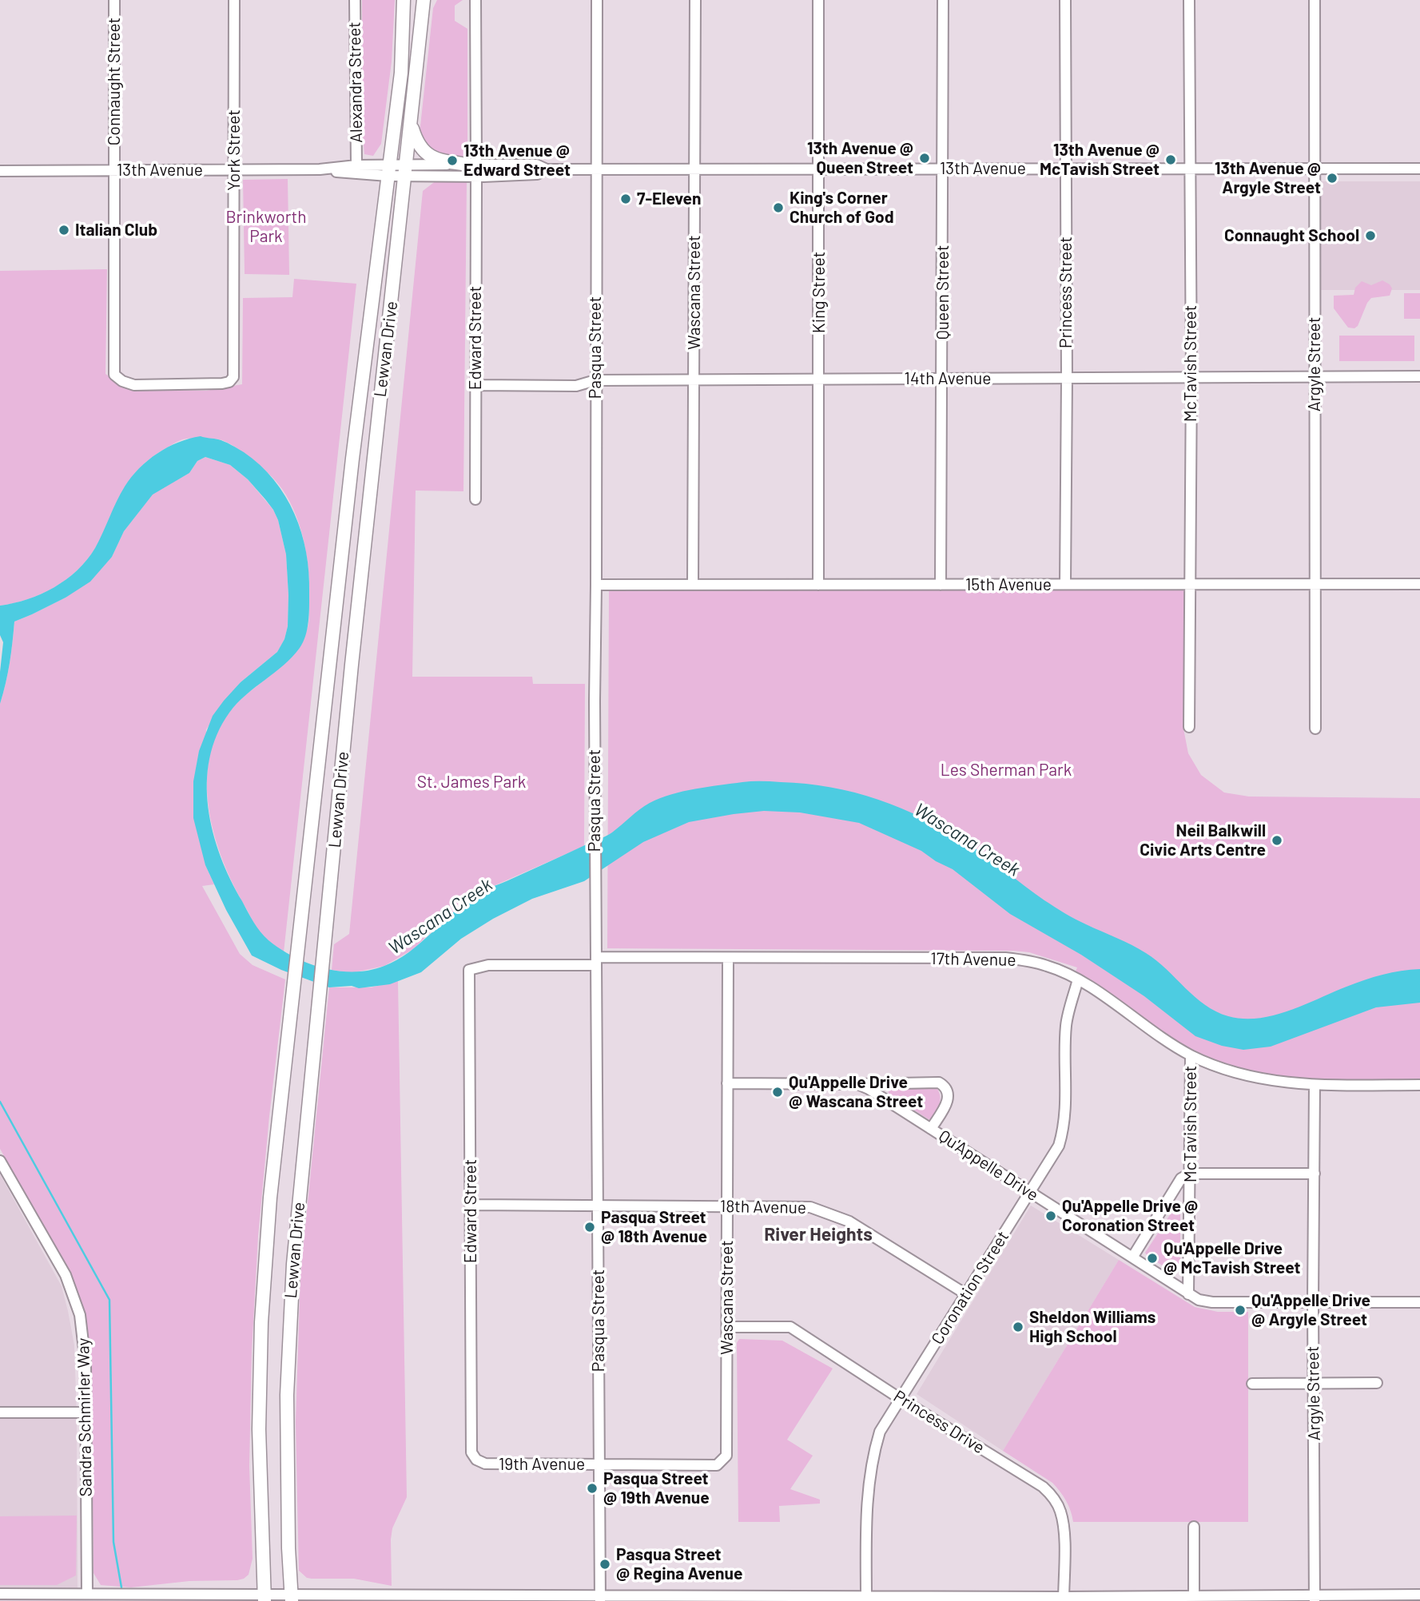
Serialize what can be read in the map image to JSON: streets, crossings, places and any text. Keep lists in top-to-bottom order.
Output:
{
  "streets": {
    "main road": ["Lewvan Drive"],
    "street": [
      "Connaught Street",
      "Alexandra Street",
      "York Street",
      "13th Avenue",
      "Wascana Street",
      "King Street",
      "Queen Street",
      "Princess Street",
      "Edward Street",
      "Pasqua Street",
      "McTavish Street",
      "Argyle Street",
      "14th Avenue",
      "15th Avenue",
      "17th Avenue",
      "Qu'Appelle Drive",
      "18th Avenue",
      "Coronation Street",
      "Sandra Schmirler Way",
      "Princess Drive",
      "19th Avenue"
    ]
  },
  "crossings": [
    ["Connaught Street", "York Street"],
    ["Connaught Street", "13th Avenue"],
    ["Alexandra Street", "13th Avenue"],
    ["York Street", "13th Avenue"],
    ["13th Avenue", "Wascana Street"],
    ["13th Avenue", "King Street"],
    ["13th Avenue", "Queen Street"],
    ["13th Avenue", "Princess Street"],
    ["13th Avenue", "Edward Street"],
    ["13th Avenue", "Pasqua Street"],
    ["13th Avenue", "Lewvan Drive"],
    ["13th Avenue", "McTavish Street"],
    ["13th Avenue", "Argyle Street"],
    ["Wascana Street", "14th Avenue"],
    ["Wascana Street", "15th Avenue"],
    ["Wascana Street", "17th Avenue"],
    ["Wascana Street", "Qu'Appelle Drive"],
    ["Wascana Street", "18th Avenue"],
    ["Wascana Street", "Princess Drive"],
    ["Wascana Street", "19th Avenue"],
    ["King Street", "14th Avenue"],
    ["King Street", "15th Avenue"],
    ["Queen Street", "14th Avenue"],
    ["Queen Street", "15th Avenue"],
    ["Princess Street", "14th Avenue"],
    ["Princess Street", "15th Avenue"],
    ["Edward Street", "14th Avenue"],
    ["Edward Street", "17th Avenue"],
    ["Edward Street", "18th Avenue"],
    ["Edward Street", "19th Avenue"],
    ["Pasqua Street", "14th Avenue"],
    ["Pasqua Street", "15th Avenue"],
    ["Pasqua Street", "17th Avenue"],
    ["Pasqua Street", "18th Avenue"],
    ["Pasqua Street", "19th Avenue"],
    ["McTavish Street", "14th Avenue"],
    ["McTavish Street", "15th Avenue"],
    ["McTavish Street", "17th Avenue"],
    ["McTavish Street", "Qu'Appelle Drive"],
    ["Argyle Street", "14th Avenue"],
    ["Argyle Street", "15th Avenue"],
    ["Argyle Street", "17th Avenue"],
    ["Argyle Street", "Qu'Appelle Drive"],
    ["17th Avenue", "Coronation Street"],
    ["Qu'Appelle Drive", "Coronation Street"],
    ["18th Avenue", "Coronation Street"],
    ["Coronation Street", "Princess Drive"]
  ],
  "districts": ["River Heights"],
  "water": ["Wascana Creek"],
  "parks": ["Brinkworth Park", "Les Sherman Park", "St. James Park"],
  "places": [
    "13th Avenue @ Queen Street",
    "13th Avenue @ McTavish Street",
    "13th Avenue @ Edward Street",
    "13th Avenue @ Argyle Street",
    "7-Eleven",
    "King's Corner Church of God",
    "Italian Club",
    "Connaught School",
    "Neil Balkwill Civic Arts Centre",
    "Qu'Appelle Drive @ Wascana Street",
    "Qu'Appelle Drive @ Coronation Street",
    "Pasqua Street @ 18th Avenue",
    "Qu'Appelle Drive @ McTavish Street",
    "Qu'Appelle Drive @ Argyle Street",
    "Sheldon Williams High School",
    "Pasqua Street @ 19th Avenue",
    "Pasqua Street @ Regina Avenue"
  ]
}
